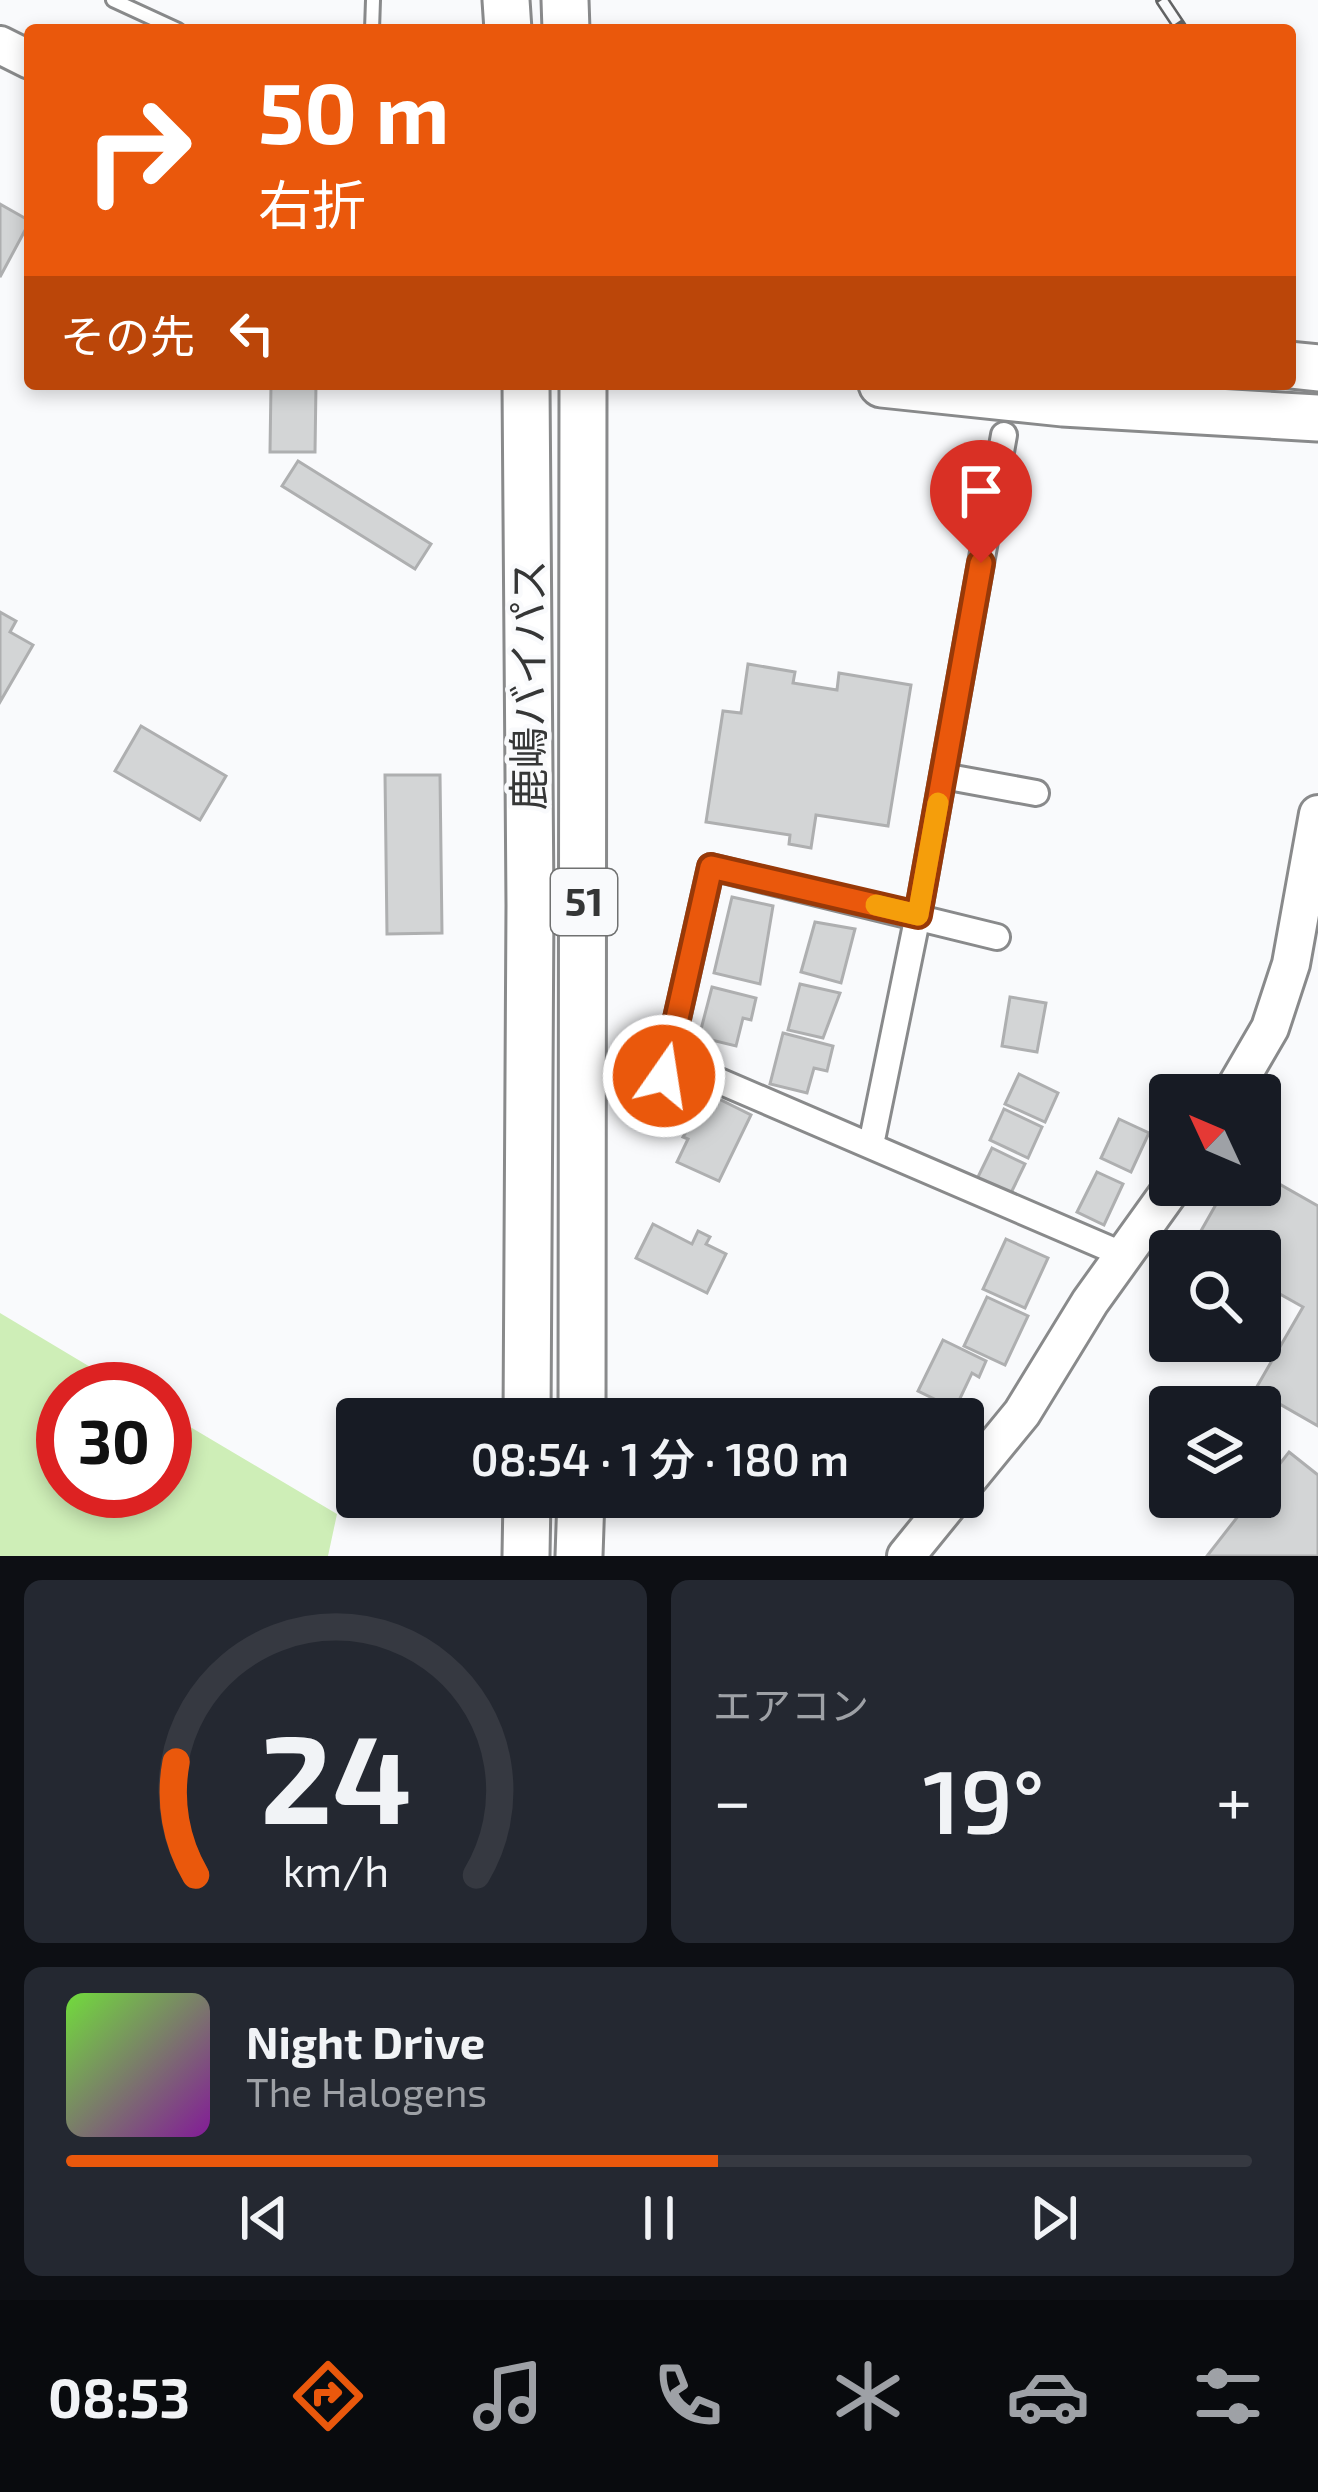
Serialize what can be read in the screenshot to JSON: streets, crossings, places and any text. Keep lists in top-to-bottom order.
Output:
{
  "streets": {
    "highway": ["鹿嶋バイパス", "51"]
  },
  "north": "top left",
  "page": {
    "turn": ["50 m", "右折"],
    "then": "その先",
    "limit": "30",
    "trip": "08:54 · 1 分 · 180 m",
    "tile": "エアコン",
    "heat": ["−", "19°", "+"],
    "song": ["Night Drive", "The Halogens"],
    "tabs": "08:53",
    "gauge": ["24", "km/h"]
  }
}
